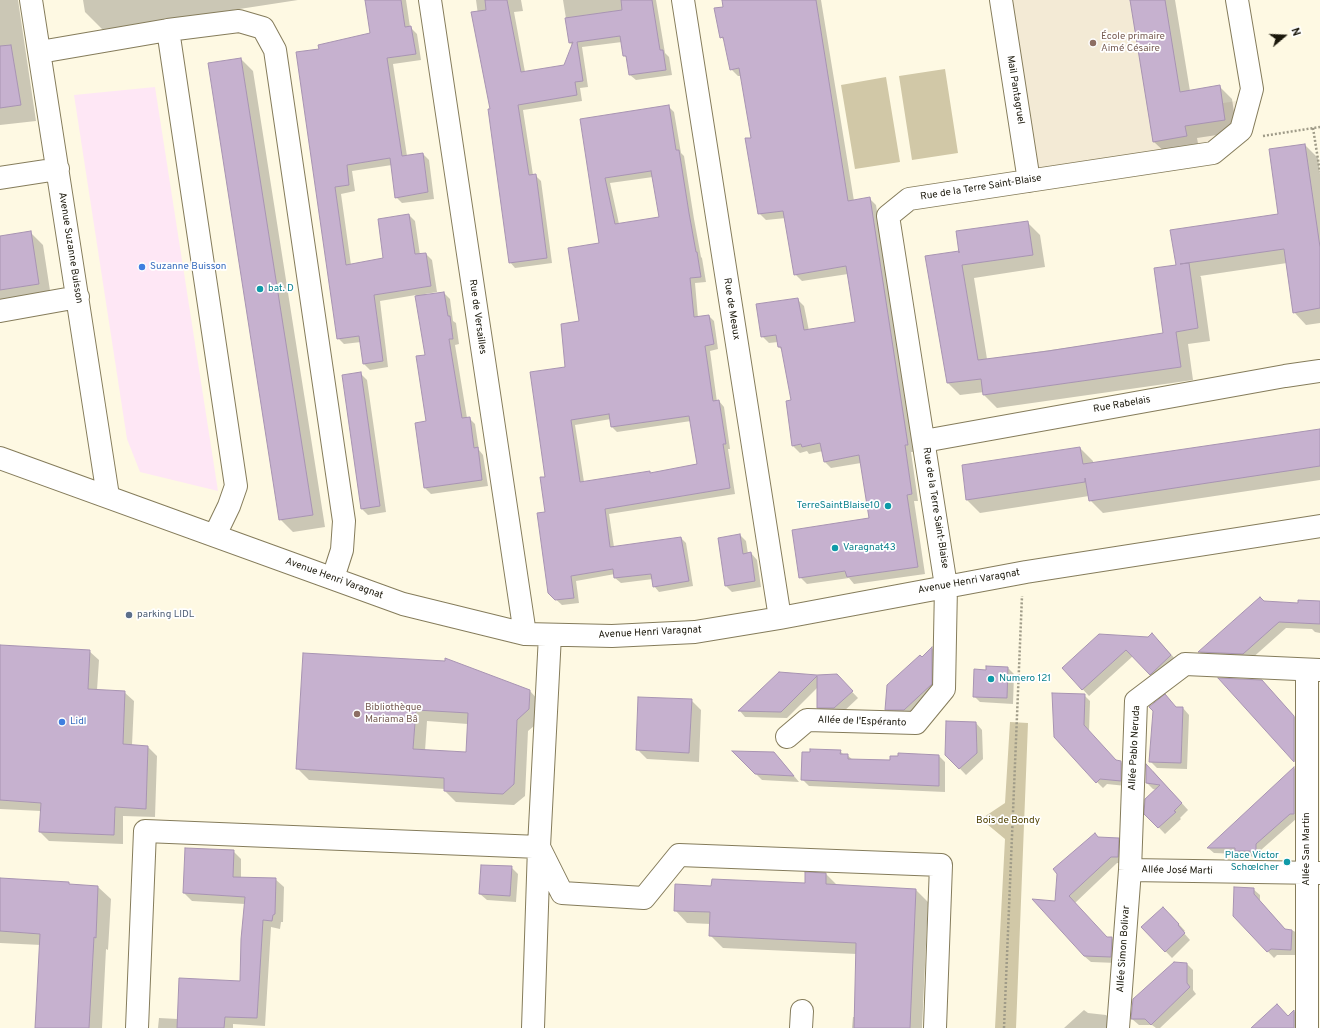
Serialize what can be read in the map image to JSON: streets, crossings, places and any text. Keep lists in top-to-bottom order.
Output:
{
  "streets": {
    "street": [
      "Mail Pantagruel",
      "Rue de la Terre Saint-Blaise",
      "Avenue Suzanne Buisson",
      "Rue de Meaux",
      "Rue de Versailles",
      "Rue Rabelais",
      "Avenue Henri Varagnat",
      "Allée de l'Espéranto",
      "Allée Pablo Neruda",
      "Allée San Martin",
      "Allée José Marti",
      "Allée Simon Bolivar"
    ]
  },
  "crossings": [
    ["Mail Pantagruel", "Rue de la Terre Saint-Blaise"],
    ["Rue de la Terre Saint-Blaise", "Rue Rabelais"],
    ["Rue de la Terre Saint-Blaise", "Avenue Henri Varagnat"],
    ["Rue de la Terre Saint-Blaise", "Allée de l'Espéranto"],
    ["Avenue Suzanne Buisson", "Avenue Henri Varagnat"],
    ["Rue de Meaux", "Avenue Henri Varagnat"],
    ["Rue de Versailles", "Avenue Henri Varagnat"],
    ["Avenue Henri Varagnat", "Allée de l'Espéranto"],
    ["Allée Pablo Neruda", "Allée San Martin"],
    ["Allée Pablo Neruda", "Allée José Marti"],
    ["Allée Pablo Neruda", "Allée Simon Bolivar"],
    ["Allée San Martin", "Allée José Marti"],
    ["Allée José Marti", "Allée Simon Bolivar"]
  ],
  "parks": ["Bois de Bondy"],
  "places": [
    "École primaire Aimé Césaire",
    "Suzanne Buisson",
    "bat. D",
    "TerreSaintBlaise10",
    "Varagnat43",
    "parking LIDL",
    "Numero 121",
    "Bibliothèque Mariama Bâ",
    "Lidl",
    "Place Victor Schœlcher"
  ],
  "north": "right"
}
